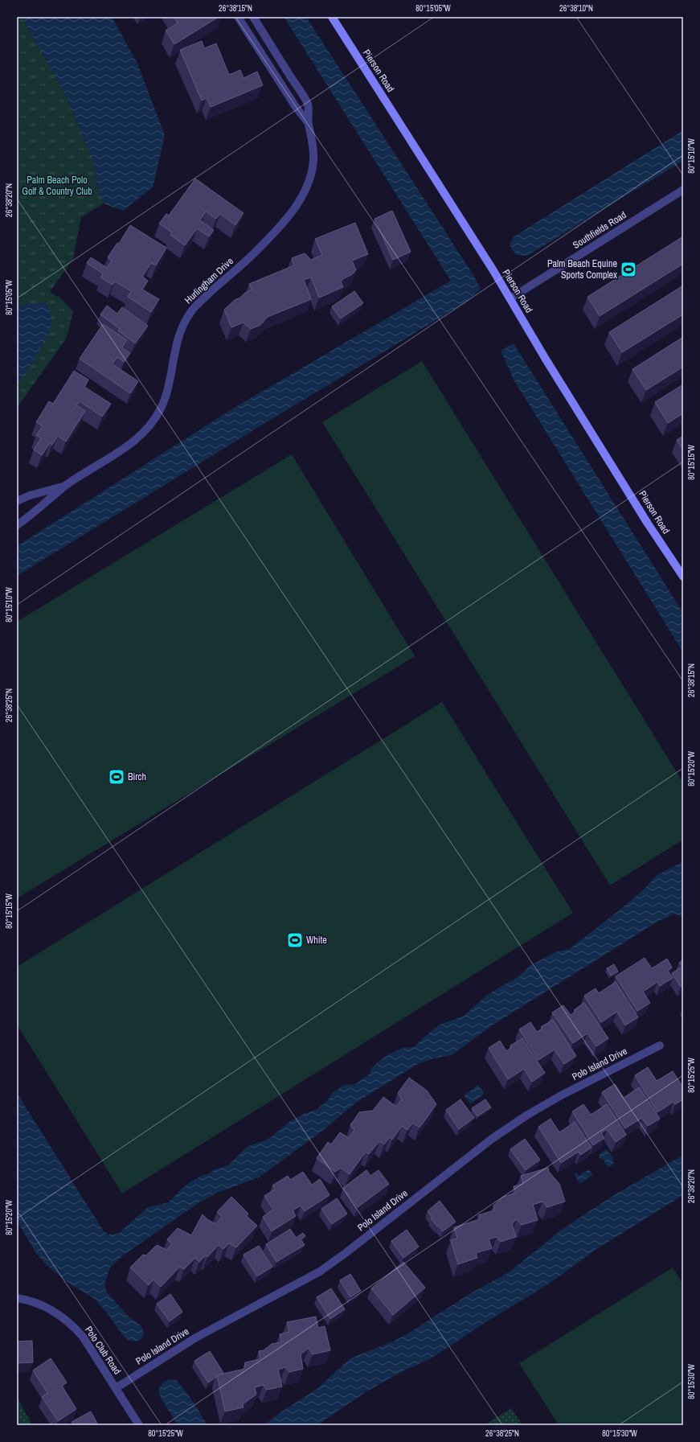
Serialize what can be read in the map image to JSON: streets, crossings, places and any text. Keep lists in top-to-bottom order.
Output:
{
  "streets": {
    "street": [
      "Pierson Road",
      "Southfields Road",
      "Hurlingham Drive",
      "Polo Island Drive",
      "Polo Club Road"
    ]
  },
  "crossings": [
    ["Pierson Road", "Southfields Road"],
    ["Polo Island Drive", "Polo Club Road"]
  ],
  "parks": ["Palm Beach Polo Golf & Country Club"],
  "places": {
    "sports": ["Palm Beach Equine Sports Complex", "Birch", "White"]
  },
  "coordinates": [
    "26°38'15\"N",
    "80°15'05\"W",
    "26°38'10\"N",
    "80°15'10\"W",
    "26°38'20\"N",
    "80°15'15\"W",
    "26°38'25\"N",
    "80°15'20\"W",
    "80°15'25\"W",
    "80°15'30\"W"
  ]
}
